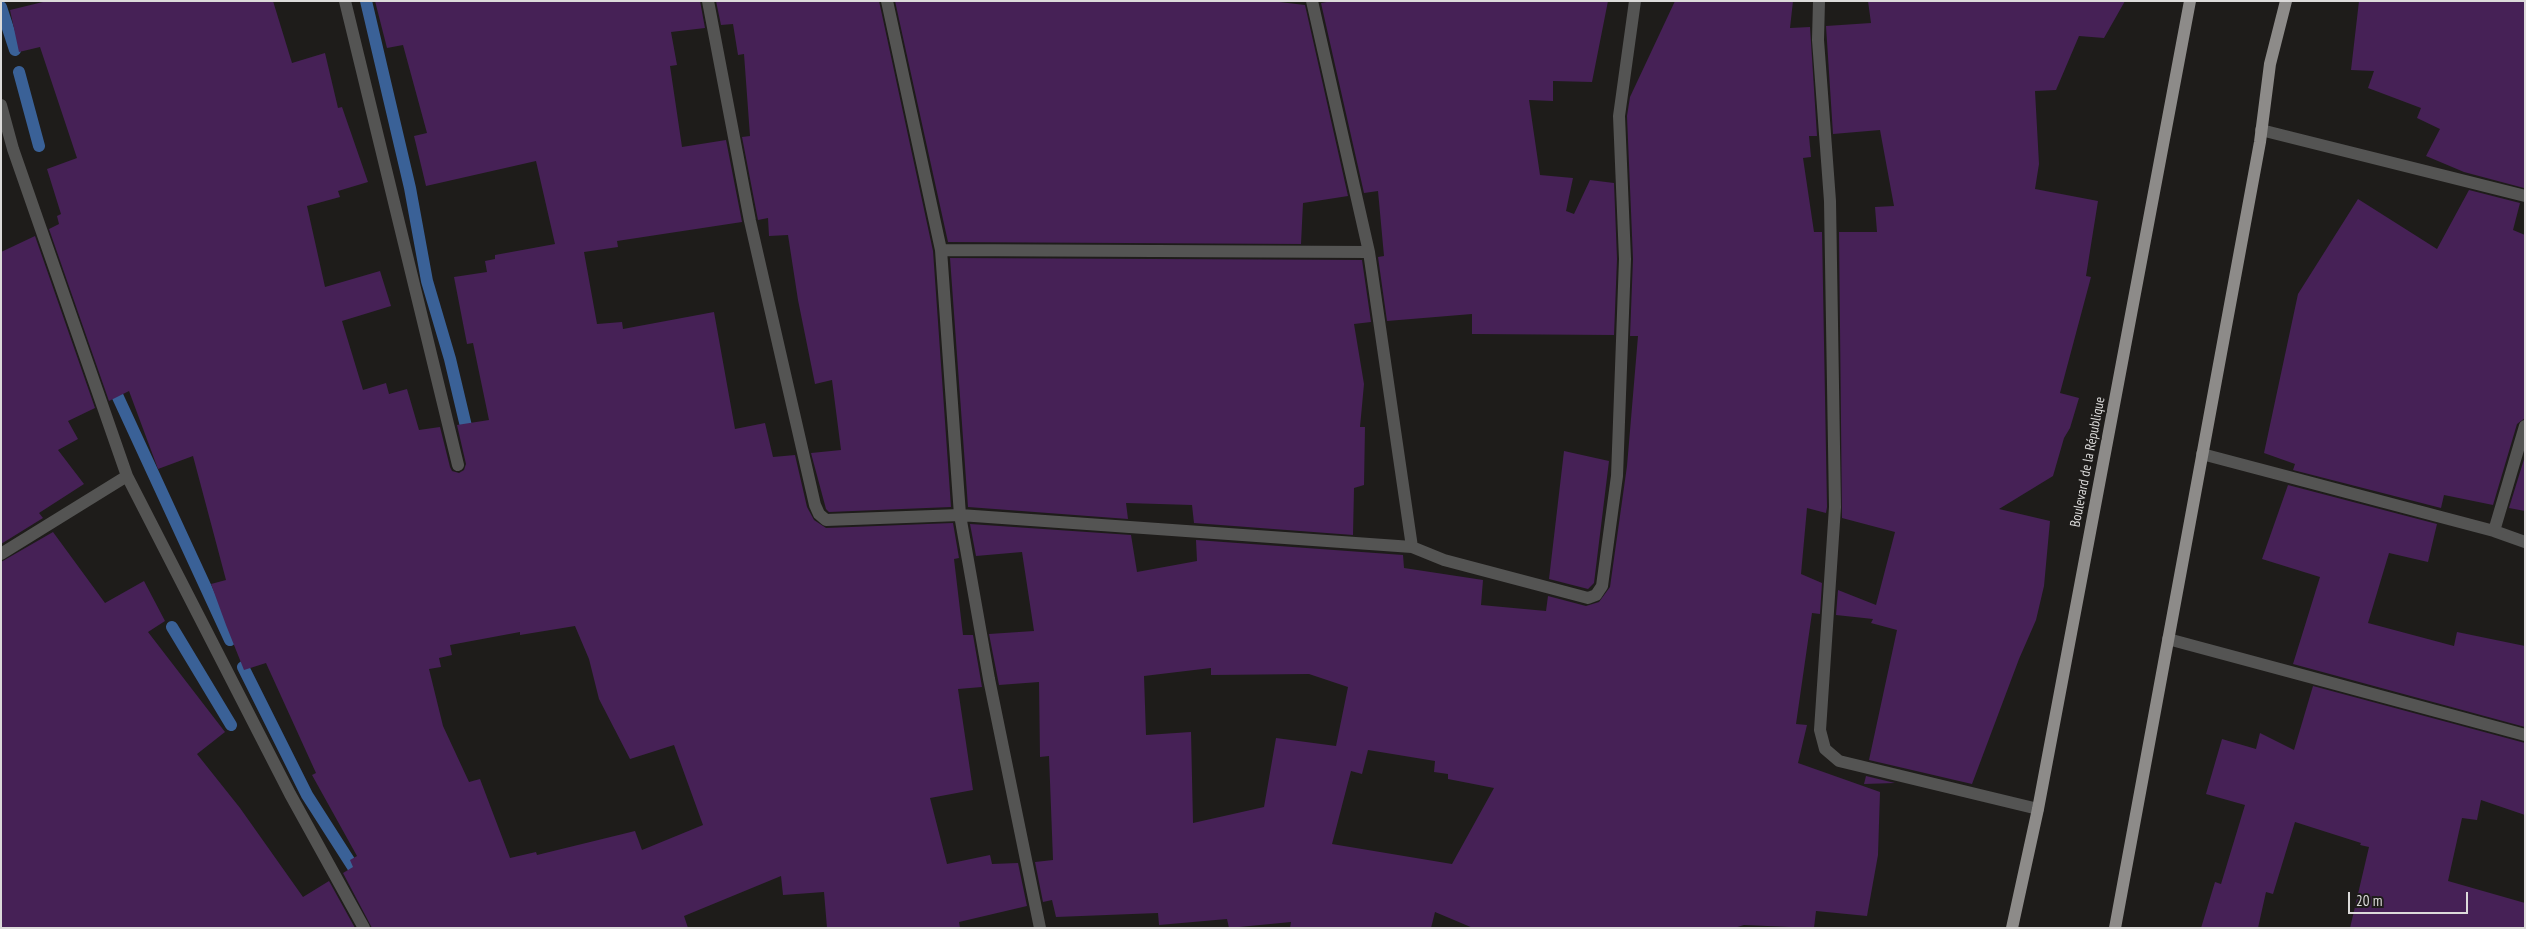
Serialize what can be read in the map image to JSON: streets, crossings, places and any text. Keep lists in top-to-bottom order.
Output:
{
  "streets": {
    "main road": ["Boulevard de la République"]
  },
  "scale_bar": "20 m"
}
